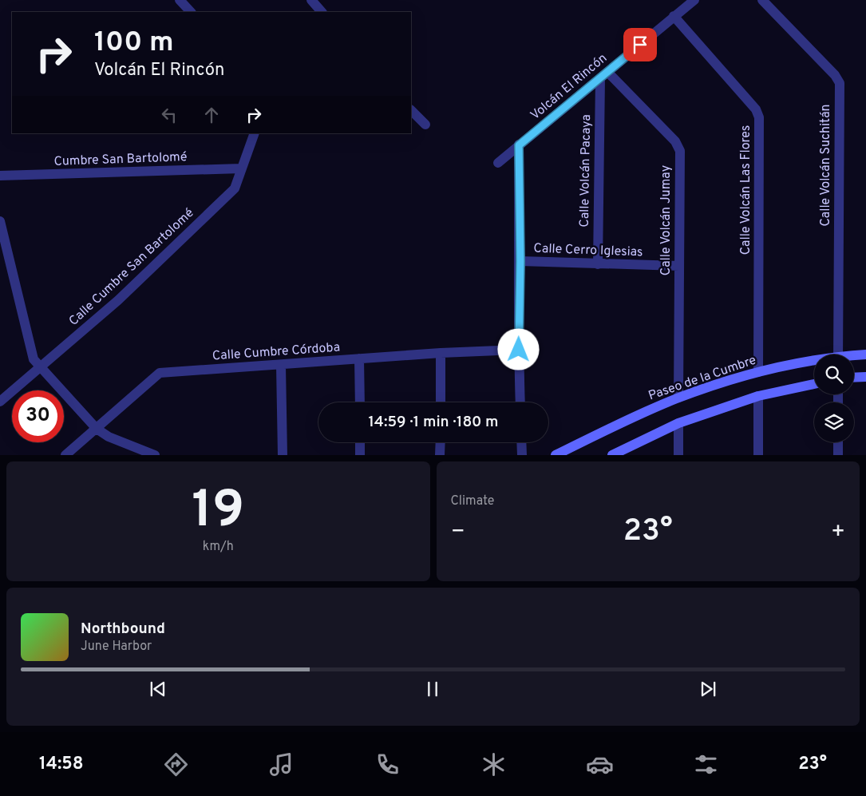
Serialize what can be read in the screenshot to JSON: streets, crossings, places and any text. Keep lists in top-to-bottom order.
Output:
{
  "streets": {
    "street": [
      "Volcán El Rincón",
      "Cumbre San Bartolomé",
      "Calle Volcán Suchitán",
      "Calle Volcán Pacaya",
      "Calle Volcán Las Flores",
      "Calle Volcán Jumay",
      "Calle Cerro Iglesias",
      "Calle Cumbre San Bartolomé",
      "Calle Cumbre Córdoba",
      "Paseo de la Cumbre"
    ]
  },
  "crossings": [
    ["Volcán El Rincón", "Calle Volcán Pacaya"],
    ["Volcán El Rincón", "Calle Volcán Las Flores"],
    ["Volcán El Rincón", "Calle Volcán Jumay"],
    ["Cumbre San Bartolomé", "Calle Cumbre San Bartolomé"],
    ["Calle Volcán Pacaya", "Calle Volcán Jumay"],
    ["Calle Volcán Pacaya", "Calle Cerro Iglesias"],
    ["Calle Volcán Las Flores", "Paseo de la Cumbre"],
    ["Calle Volcán Jumay", "Calle Cerro Iglesias"],
    ["Calle Volcán Jumay", "Paseo de la Cumbre"]
  ],
  "page": {
    "turn": ["100 m", "Volcán El Rincón"],
    "limit": "30",
    "trip": "14:59 · 1 min · 180 m",
    "tile": [
      ["19", "km/h"],
      "Climate"
    ],
    "heat": ["−", "23°", "+"],
    "song": ["Northbound", "June Harbor"],
    "tabs": ["14:58", "23°"]
  }
}
